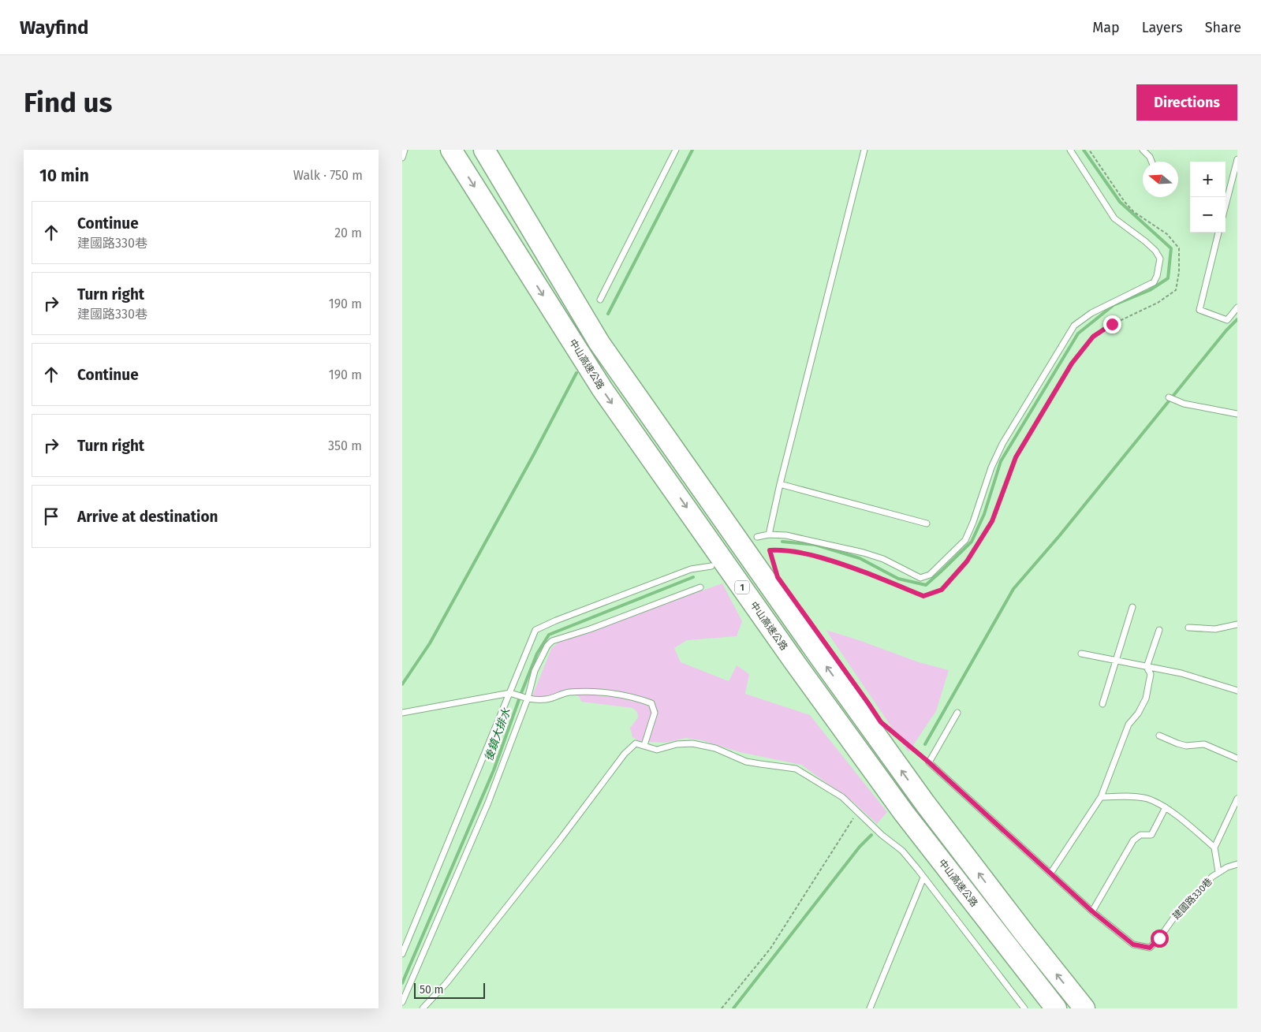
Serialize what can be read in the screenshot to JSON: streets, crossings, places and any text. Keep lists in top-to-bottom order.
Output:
{
  "streets": {
    "highway": ["中山高速公路", "1"],
    "lane": ["建國路330巷"]
  },
  "water": ["後鎮大排水"],
  "scale_bar": "50 m",
  "north": "left",
  "page": {
    "header": "Wayfind",
    "nav": ["Map", "Layers", "Share"],
    "buttons": "Directions",
    "title": "Find us",
    "heading": ["10 min", "Walk · 750 m"],
    "map_buttons": ["+", "−"],
    "list": [
      ["Continue", "建國路330巷", "20 m"],
      ["Turn right", "建國路330巷", "190 m"],
      ["Continue", "190 m"],
      ["Turn right", "350 m"],
      "Arrive at destination"
    ],
    "scale": "50 m"
  }
}
